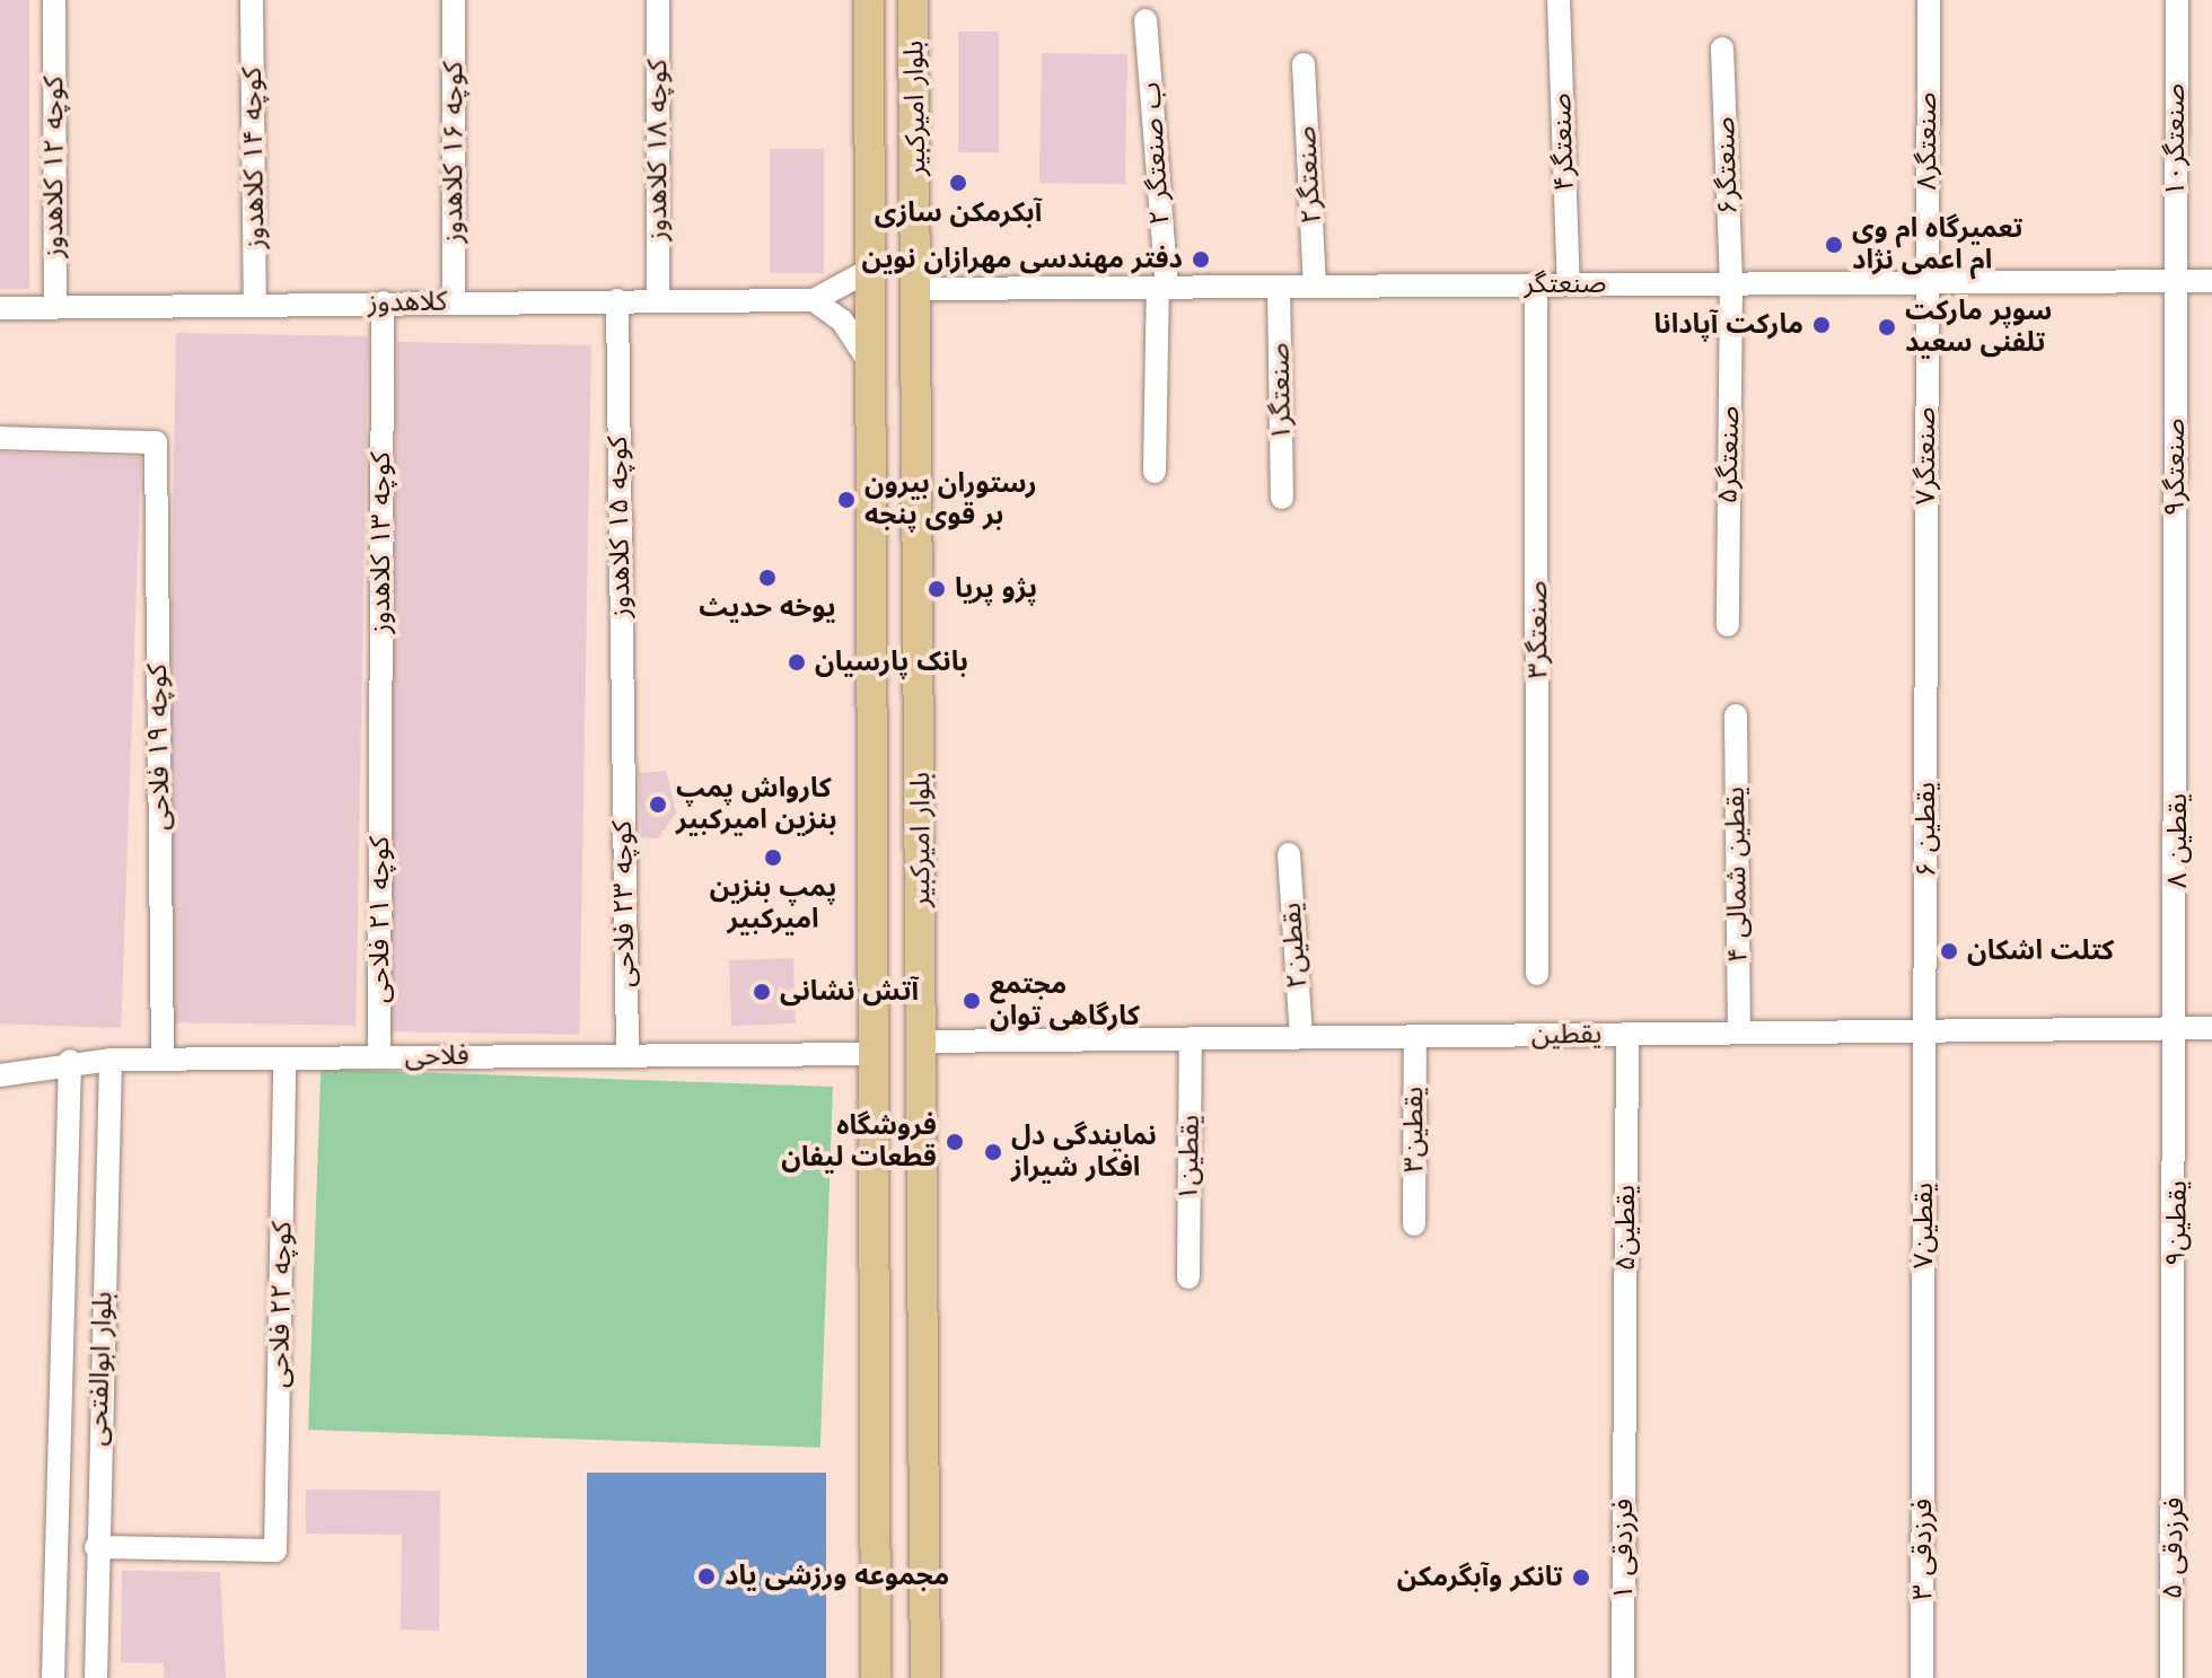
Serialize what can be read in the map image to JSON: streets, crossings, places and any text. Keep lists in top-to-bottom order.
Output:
{
  "streets": {
    "main road": ["بلوار امیرکبیر"],
    "street": [
      "صنعتگر۱۰",
      "صنعتگر۸",
      "صنعتگر۴",
      "کوچه ۱۸ کلاهدوز",
      "کوچه ۱۶ کلاهدوز",
      "۲ ب صنعتگر",
      "کوچه ۱۴ کلاهدوز",
      "صنعتگر۶",
      "کوچه ۱۲ کلاهدوز",
      "صنعتگر۲",
      "صنعتگر",
      "کلاهدوز",
      "صنعتگر۱",
      "صنعتگر۵",
      "صنعتگر۷",
      "صنعتگر۹",
      "کوچه ۱۵ کلاهدوز",
      "کوچه ۱۳ کلاهدوز",
      "صنعتگر۳",
      "کوچه ۱۹ فلاحی",
      "یقطین ۶",
      "یقطین ۸",
      "یقطین شمالی ۴",
      "کوچه ۲۳ فلاحی",
      "کوچه ۲۱ فلاحی",
      "یقطین۲",
      "یقطین",
      "فلاحی",
      "یقطین۳",
      "یقطین۱",
      "یقطین۹",
      "یقطین۷",
      "یقطین۵",
      "کوچه ۲۲ فلاحی",
      "بلوار ابوالفتحی",
      "فرزدقی ۵",
      "فرزدقی ۱",
      "فرزدقی ۳"
    ]
  },
  "crossings": [
    ["بلوار امیرکبیر", "صنعتگر"],
    ["بلوار امیرکبیر", "کلاهدوز"],
    ["بلوار امیرکبیر", "یقطین"],
    ["بلوار امیرکبیر", "فلاحی"],
    ["صنعتگر۱۰", "صنعتگر"],
    ["صنعتگر۱۰", "صنعتگر۹"],
    ["صنعتگر۸", "صنعتگر"],
    ["صنعتگر۸", "صنعتگر۷"],
    ["صنعتگر۴", "صنعتگر"],
    ["کوچه ۱۸ کلاهدوز", "کلاهدوز"],
    ["کوچه ۱۶ کلاهدوز", "کلاهدوز"],
    ["۲ ب صنعتگر", "صنعتگر"],
    ["کوچه ۱۴ کلاهدوز", "کلاهدوز"],
    ["صنعتگر۶", "صنعتگر"],
    ["صنعتگر۶", "صنعتگر۵"],
    ["کوچه ۱۲ کلاهدوز", "کلاهدوز"],
    ["صنعتگر۲", "صنعتگر"],
    ["صنعتگر", "صنعتگر۱"],
    ["صنعتگر", "صنعتگر۵"],
    ["صنعتگر", "صنعتگر۷"],
    ["صنعتگر", "صنعتگر۹"],
    ["صنعتگر", "صنعتگر۳"],
    ["کلاهدوز", "کوچه ۱۵ کلاهدوز"],
    ["کلاهدوز", "کوچه ۱۳ کلاهدوز"],
    ["صنعتگر۷", "یقطین ۶"],
    ["صنعتگر۹", "یقطین ۸"],
    ["کوچه ۱۵ کلاهدوز", "کوچه ۲۳ فلاحی"],
    ["کوچه ۱۳ کلاهدوز", "کوچه ۲۱ فلاحی"],
    ["کوچه ۱۹ فلاحی", "فلاحی"],
    ["یقطین ۶", "یقطین"],
    ["یقطین ۶", "یقطین۷"],
    ["یقطین ۸", "یقطین"],
    ["یقطین ۸", "یقطین۹"],
    ["یقطین شمالی ۴", "یقطین"],
    ["کوچه ۲۳ فلاحی", "فلاحی"],
    ["کوچه ۲۱ فلاحی", "فلاحی"],
    ["یقطین۲", "یقطین"],
    ["یقطین", "یقطین۳"],
    ["یقطین", "یقطین۱"],
    ["یقطین", "یقطین۹"],
    ["یقطین", "یقطین۷"],
    ["یقطین", "یقطین۵"],
    ["فلاحی", "کوچه ۲۲ فلاحی"],
    ["فلاحی", "بلوار ابوالفتحی"],
    ["یقطین۹", "فرزدقی ۵"],
    ["یقطین۷", "فرزدقی ۳"],
    ["یقطین۵", "فرزدقی ۱"],
    ["کوچه ۲۲ فلاحی", "بلوار ابوالفتحی"]
  ],
  "places": [
    "آبکرمکن سازی",
    "تعمیرگاه ام وی ام اعمی نژاد",
    "دفتر مهندسی مهرازان نوین",
    "مارکت آپادانا",
    "سوپر مارکت تلفنی سعید",
    "رستوران بیرون بر قوی پنجه",
    "یوخه حدیث",
    "پژو پریا",
    "بانک پارسیان",
    "کارواش پمپ بنزین امیرکبیر",
    "پمپ بنزین امیرکبیر",
    "کتلت اشکان",
    "آتش نشانی",
    "مجتمع کارگاهی توان",
    "فروشگاه قطعات لیفان",
    "نمایندگی دل افکار شیراز",
    "مجموعه ورزشی یاد",
    "تانکر وآبگرمکن"
  ]
}
